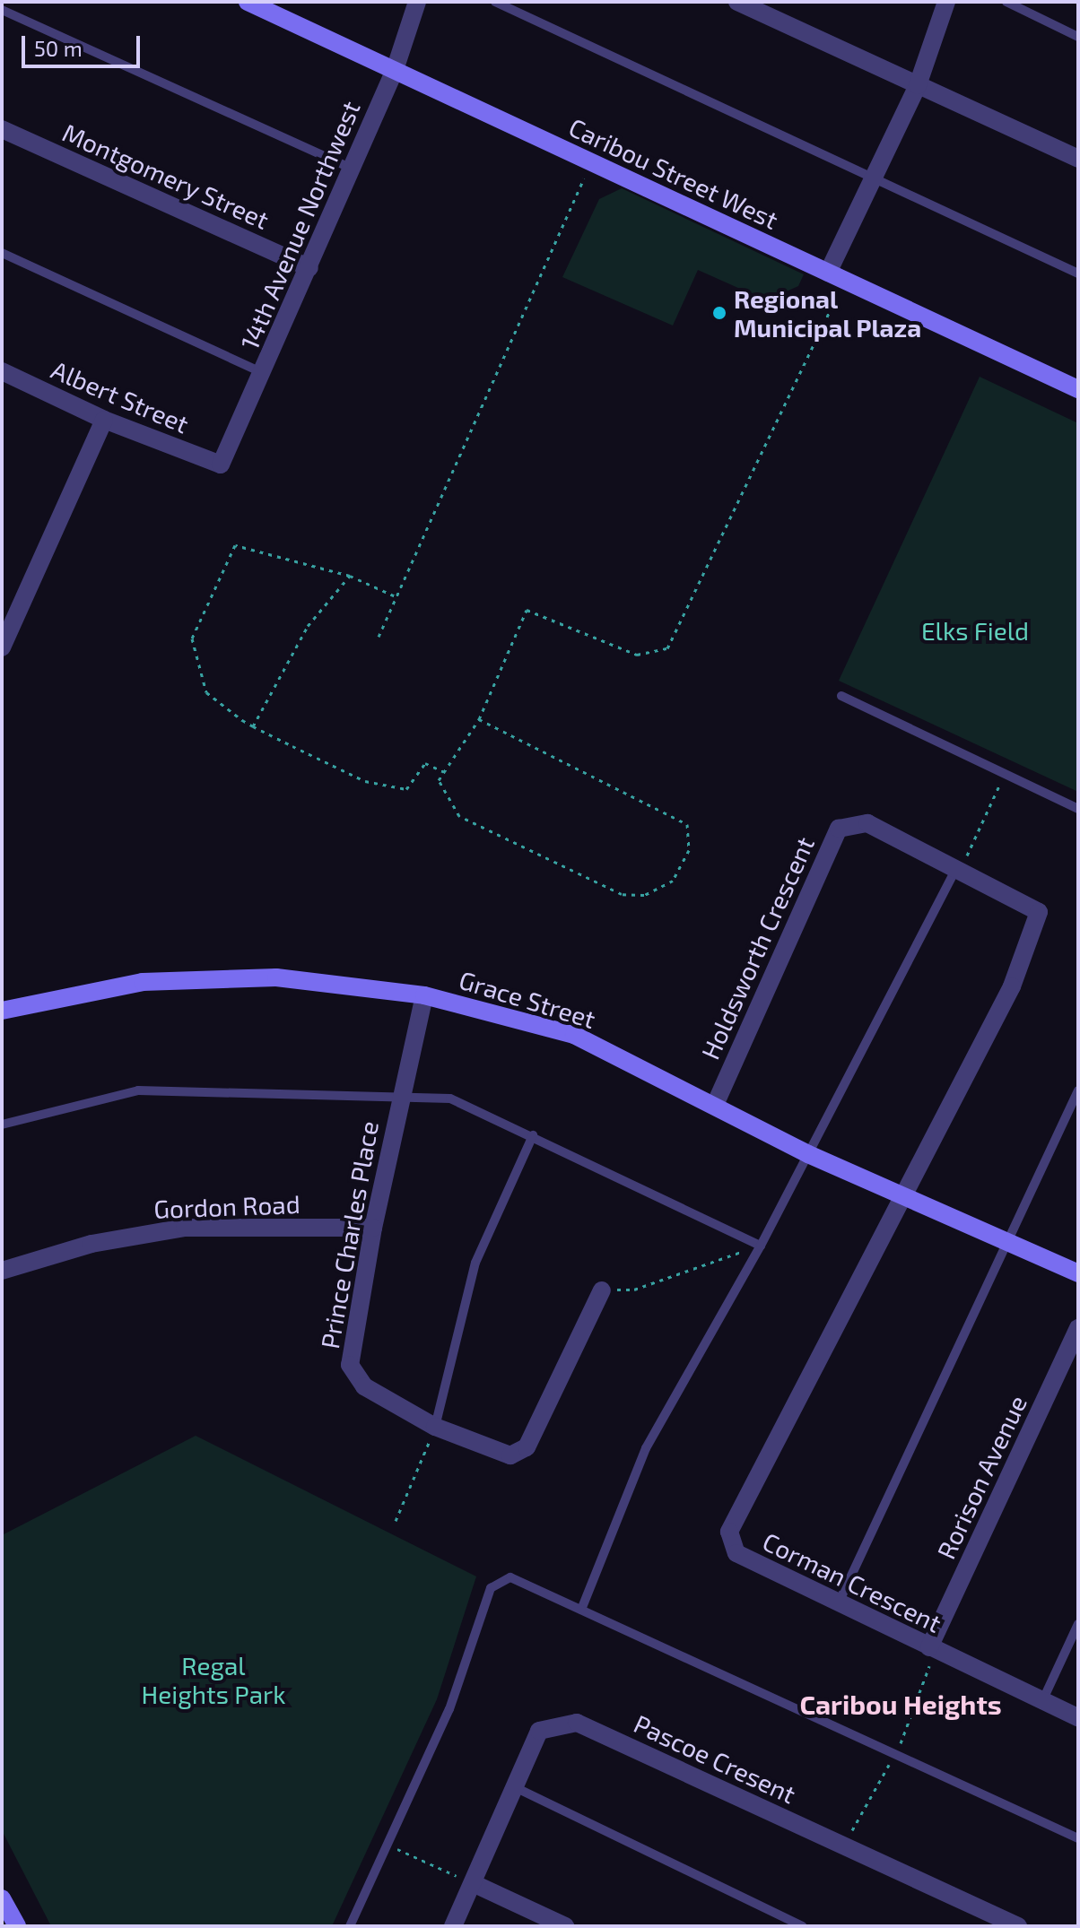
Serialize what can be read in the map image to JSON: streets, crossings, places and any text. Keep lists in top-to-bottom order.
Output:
{
  "streets": {
    "street": [
      "Caribou Street West",
      "Montgomery Street",
      "14th Avenue Northwest",
      "Albert Street",
      "Holdsworth Crescent",
      "Grace Street",
      "Gordon Road",
      "Prince Charles Place",
      "Rorison Avenue",
      "Corman Crescent",
      "Pascoe Cresent"
    ]
  },
  "crossings": [
    ["Caribou Street West", "14th Avenue Northwest"],
    ["Montgomery Street", "14th Avenue Northwest"],
    ["14th Avenue Northwest", "Albert Street"],
    ["Holdsworth Crescent", "Grace Street"],
    ["Holdsworth Crescent", "Corman Crescent"],
    ["Grace Street", "Prince Charles Place"],
    ["Grace Street", "Corman Crescent"],
    ["Gordon Road", "Prince Charles Place"],
    ["Rorison Avenue", "Corman Crescent"]
  ],
  "districts": ["Caribou Heights"],
  "parks": ["Elks Field", "Regal Heights Park"],
  "places": ["Regional Municipal Plaza"],
  "scale_bar": "50 m"
}
